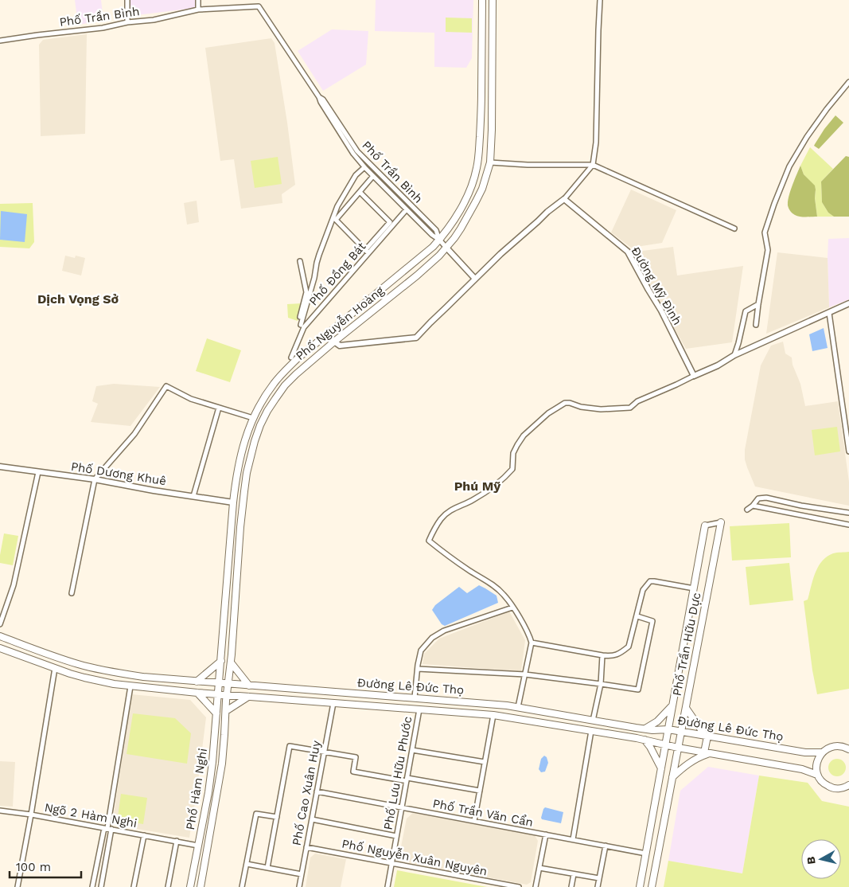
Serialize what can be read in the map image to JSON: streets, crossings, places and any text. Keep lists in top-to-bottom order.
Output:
{
  "streets": {
    "main road": [
      "Phố Nguyễn Hoàng",
      "Phố Trần Hữu Dực",
      "Đường Lê Đức Thọ",
      "Phố Hàm Nghi"
    ],
    "street": [
      "Phố Trần Bình",
      "Phố Đồng Bát",
      "Đường Mỹ Đình",
      "Phố Dương Khuê",
      "Phố Lưu Hữu Phước",
      "Phố Cao Xuân Huy",
      "Phố Trần Văn Cẩn",
      "Ngõ 2 Hàm Nghi",
      "Phố Nguyễn Xuân Nguyên"
    ]
  },
  "crossings": [
    ["Phố Trần Bình", "Phố Đồng Bát"],
    ["Phố Trần Bình", "Phố Nguyễn Hoàng"],
    ["Phố Nguyễn Hoàng", "Phố Dương Khuê"],
    ["Phố Nguyễn Hoàng", "Đường Lê Đức Thọ"],
    ["Phố Nguyễn Hoàng", "Phố Hàm Nghi"],
    ["Phố Trần Hữu Dực", "Đường Lê Đức Thọ"],
    ["Phố Trần Hữu Dực", "Phố Trần Văn Cẩn"],
    ["Đường Lê Đức Thọ", "Phố Lưu Hữu Phước"],
    ["Đường Lê Đức Thọ", "Phố Hàm Nghi"],
    ["Đường Lê Đức Thọ", "Phố Cao Xuân Huy"],
    ["Đường Lê Đức Thọ", "Ngõ 2 Hàm Nghi"],
    ["Phố Lưu Hữu Phước", "Phố Trần Văn Cẩn"],
    ["Phố Lưu Hữu Phước", "Phố Nguyễn Xuân Nguyên"],
    ["Phố Hàm Nghi", "Ngõ 2 Hàm Nghi"],
    ["Phố Cao Xuân Huy", "Phố Trần Văn Cẩn"],
    ["Phố Cao Xuân Huy", "Phố Nguyễn Xuân Nguyên"]
  ],
  "districts": ["Dịch Vọng Sở", "Phú Mỹ"],
  "scale_bar": "100 m",
  "north": "left"
}
